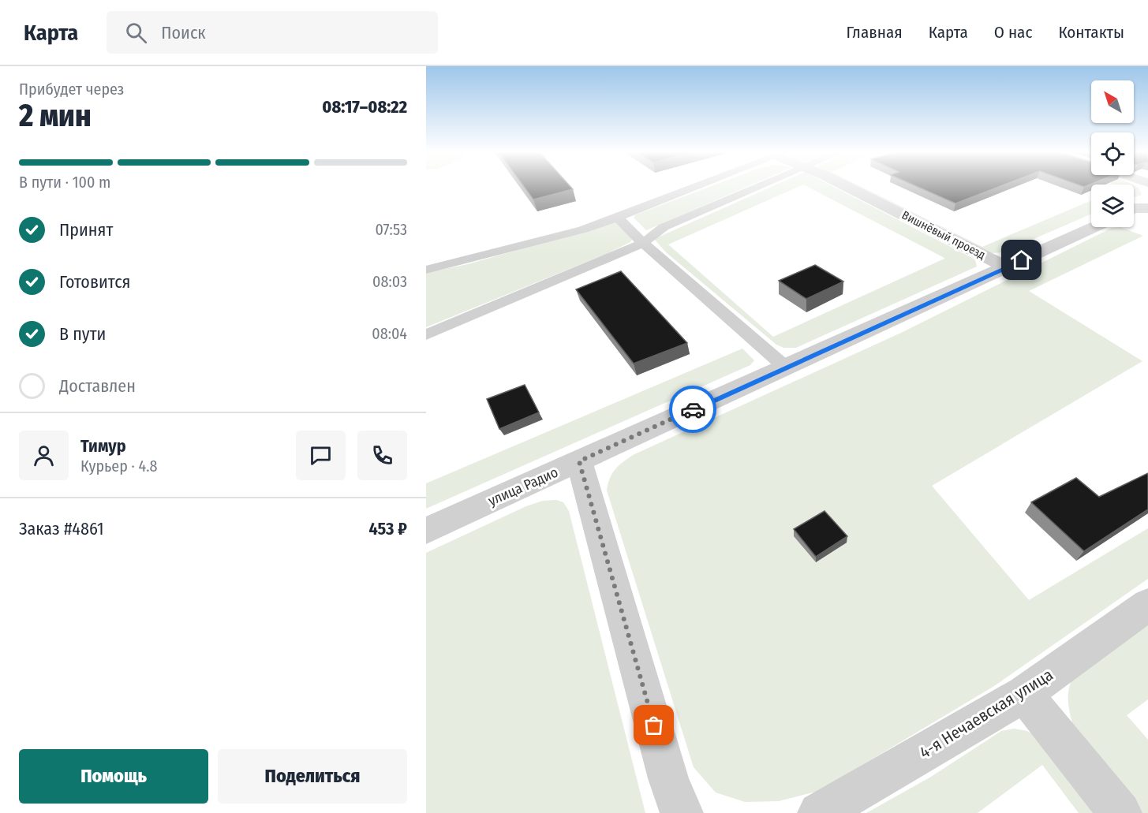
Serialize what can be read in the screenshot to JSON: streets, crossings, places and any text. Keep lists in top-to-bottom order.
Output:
{
  "streets": {
    "street": ["Вишнёвый проезд", "улица Радио", "4-я Нечаевская улица"]
  },
  "crossings": [
    ["Вишнёвый проезд", "улица Радио"]
  ],
  "north": "top left",
  "page": {
    "header": "Карта",
    "search": "Поиск",
    "nav": [
      "Главная",
      "Карта",
      "О нас",
      "Контакты"
    ],
    "heading": ["2 мин", "Прибудет через", "08:17–08:22"],
    "panel": [
      "Тимур",
      "Курьер · 4.8",
      "Заказ #4861",
      "453 ₽"
    ],
    "bar": "В пути · 100 m",
    "list": [
      ["Принят", "07:53"],
      ["Готовится", "08:03"],
      ["В пути", "08:04"],
      "Доставлен"
    ],
    "buttons": ["Помощь", "Поделиться"]
  }
}
